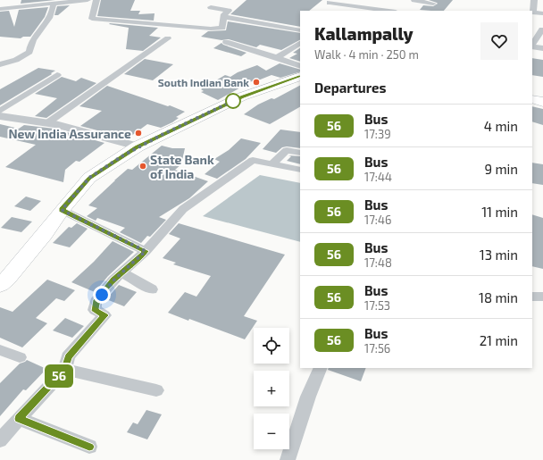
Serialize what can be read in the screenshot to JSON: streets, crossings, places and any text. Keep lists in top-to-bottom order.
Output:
{
  "places": ["South Indian Bank", "New India Assurance", "State Bank of India"],
  "lines": ["bus line 56"],
  "page": {
    "on_map": "56",
    "heading": [
      ["Kallampally", "Walk · 4 min · 250 m"],
      "Departures"
    ],
    "list": [
      {
        "mark": "56",
        "name": "Bus",
        "note": "17:39",
        "value": "4 min"
      },
      {
        "mark": "56",
        "name": "Bus",
        "note": "17:44",
        "value": "9 min"
      },
      {
        "mark": "56",
        "name": "Bus",
        "note": "17:46",
        "value": "11 min"
      },
      {
        "mark": "56",
        "name": "Bus",
        "note": "17:48",
        "value": "13 min"
      },
      {
        "mark": "56",
        "name": "Bus",
        "note": "17:53",
        "value": "18 min"
      },
      {
        "mark": "56",
        "name": "Bus",
        "note": "17:56",
        "value": "21 min"
      }
    ],
    "map_buttons": ["+", "−"]
  }
}
